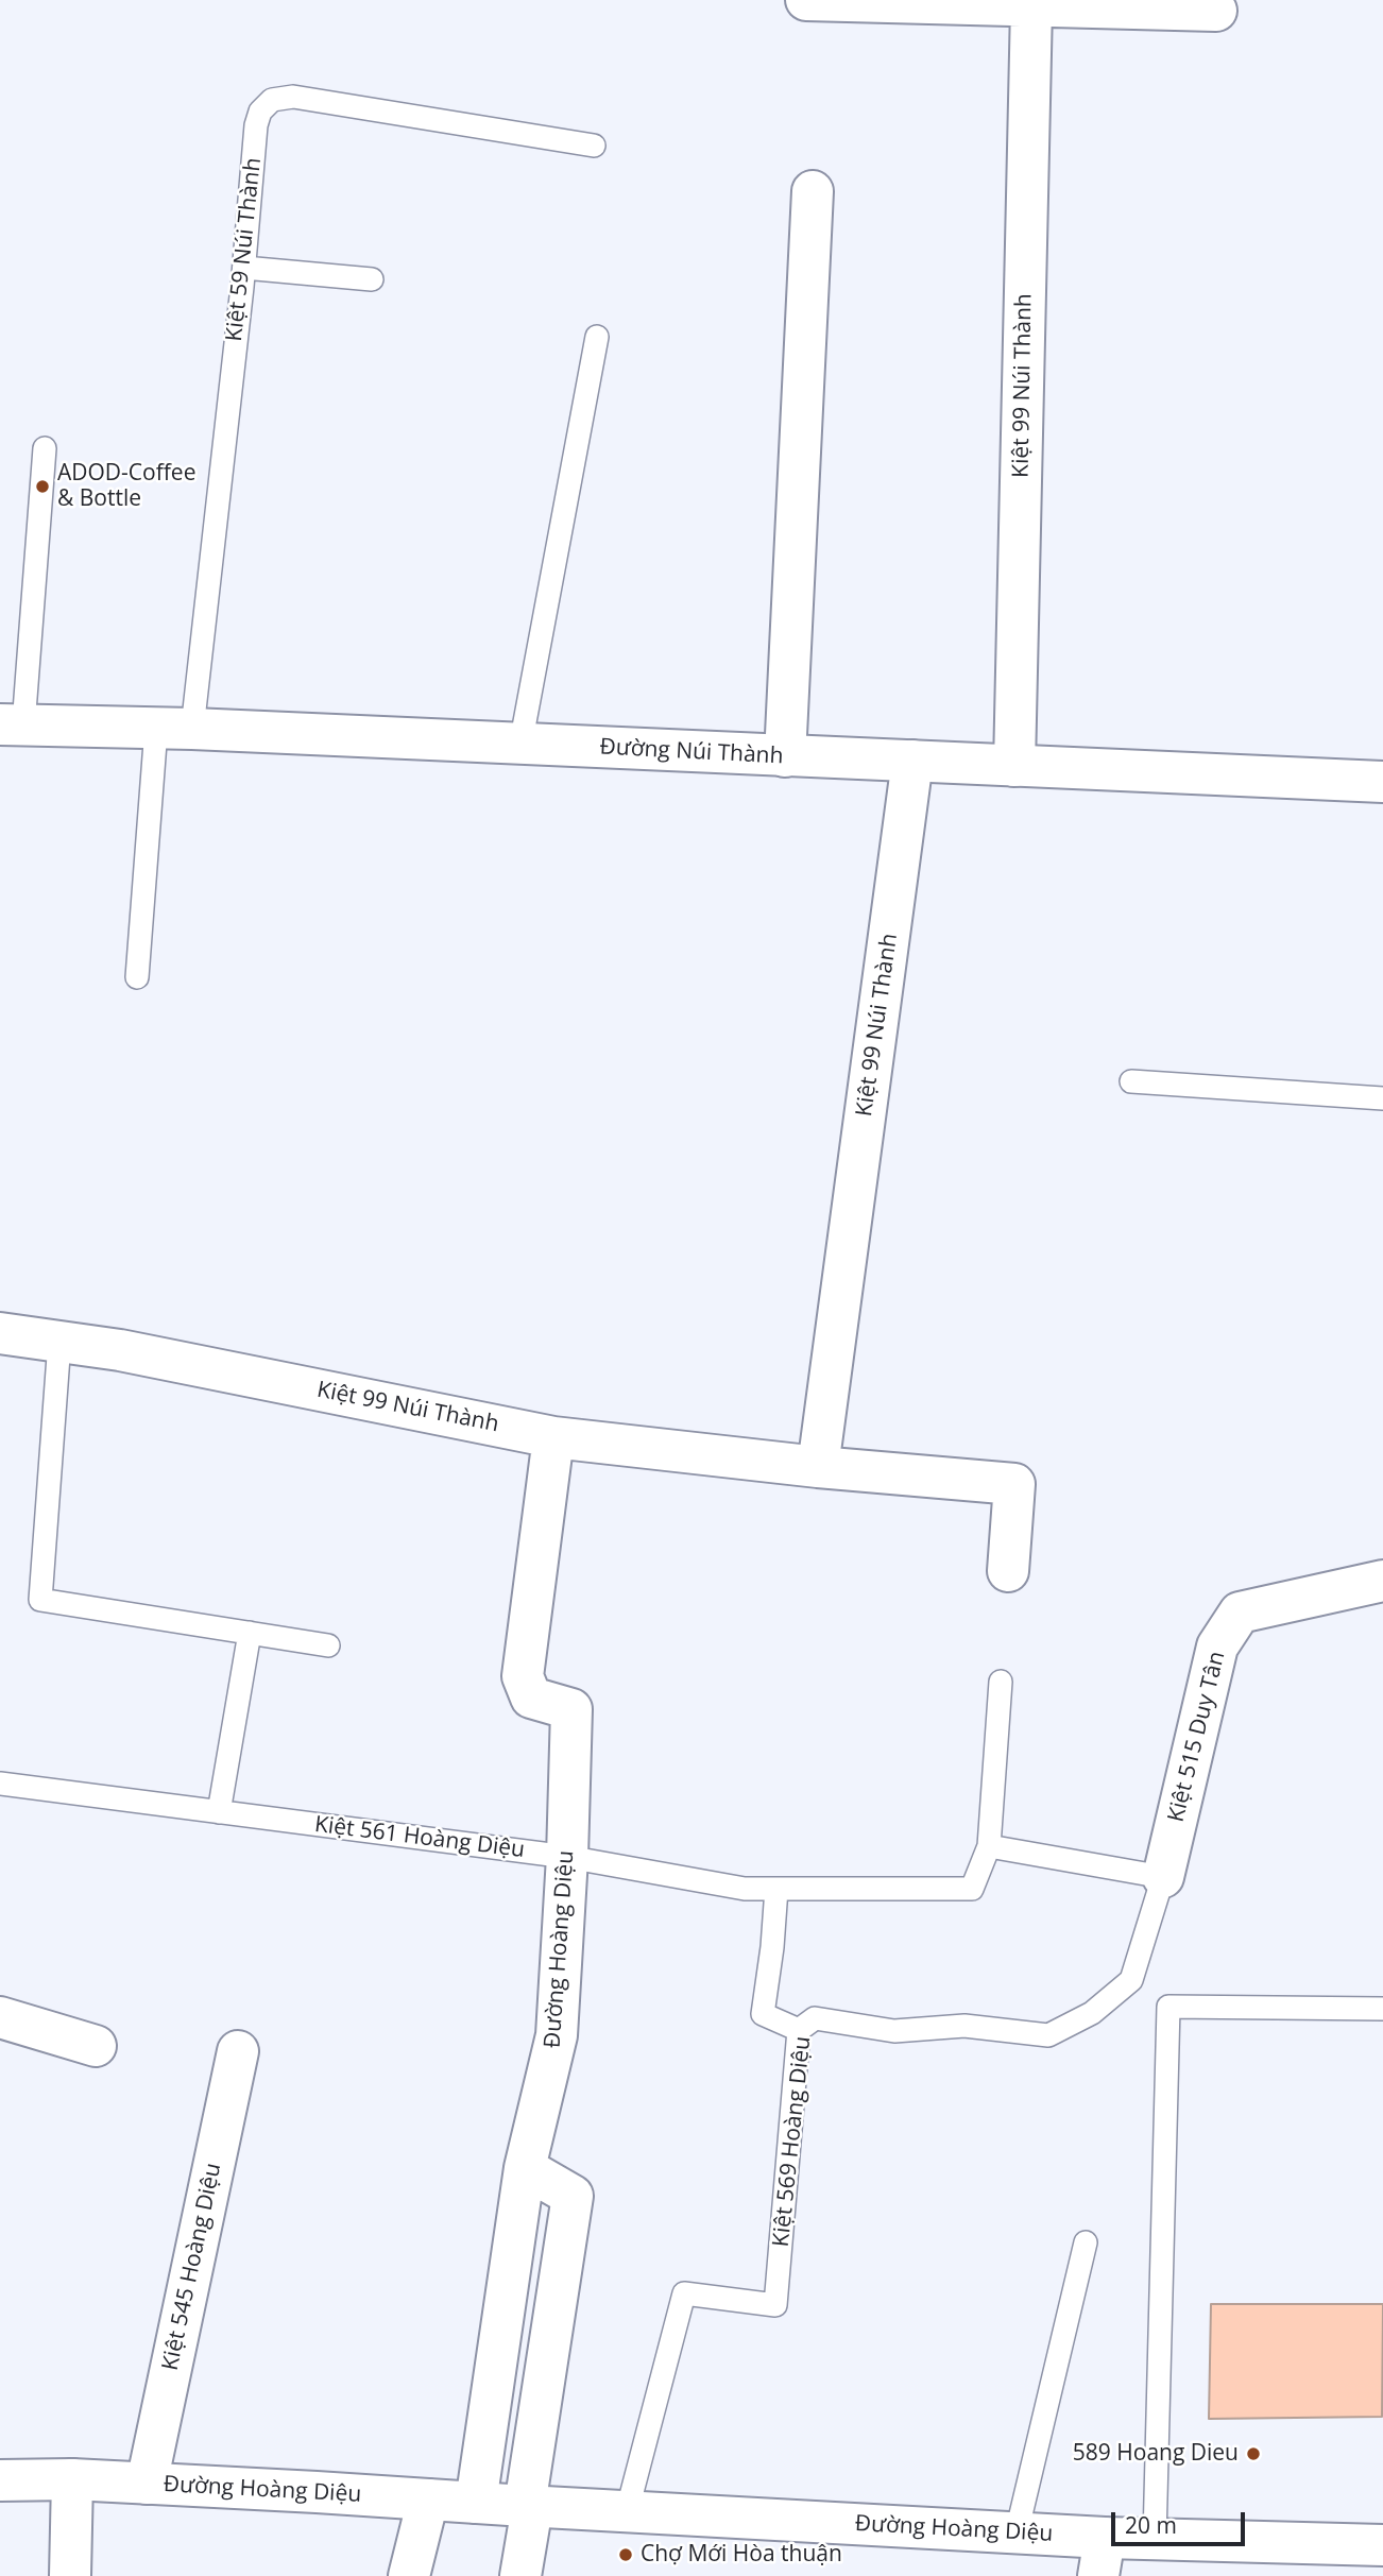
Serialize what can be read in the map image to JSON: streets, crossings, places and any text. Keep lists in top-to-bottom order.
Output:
{
  "streets": {
    "street": [
      "Kiệt 99 Núi Thành",
      "Đường Núi Thành",
      "Kiệt 515 Duy Tân",
      "Đường Hoàng Diệu",
      "Kiệt 545 Hoàng Diệu"
    ],
    "lane": ["Kiệt 59 Núi Thành", "Kiệt 561 Hoàng Diệu", "Kiệt 569 Hoàng Diệu"]
  },
  "crossings": [
    ["Kiệt 59 Núi Thành", "Đường Núi Thành"],
    ["Kiệt 99 Núi Thành", "Đường Núi Thành"],
    ["Kiệt 99 Núi Thành", "Đường Hoàng Diệu"],
    ["Kiệt 515 Duy Tân", "Kiệt 569 Hoàng Diệu"],
    ["Kiệt 561 Hoàng Diệu", "Đường Hoàng Diệu"],
    ["Đường Hoàng Diệu", "Kiệt 569 Hoàng Diệu"],
    ["Đường Hoàng Diệu", "Kiệt 545 Hoàng Diệu"]
  ],
  "places": ["ADOD-Coffee & Bottle", "589 Hoang Dieu", "Chợ Mới Hòa thuận"],
  "scale_bar": "20 m"
}
